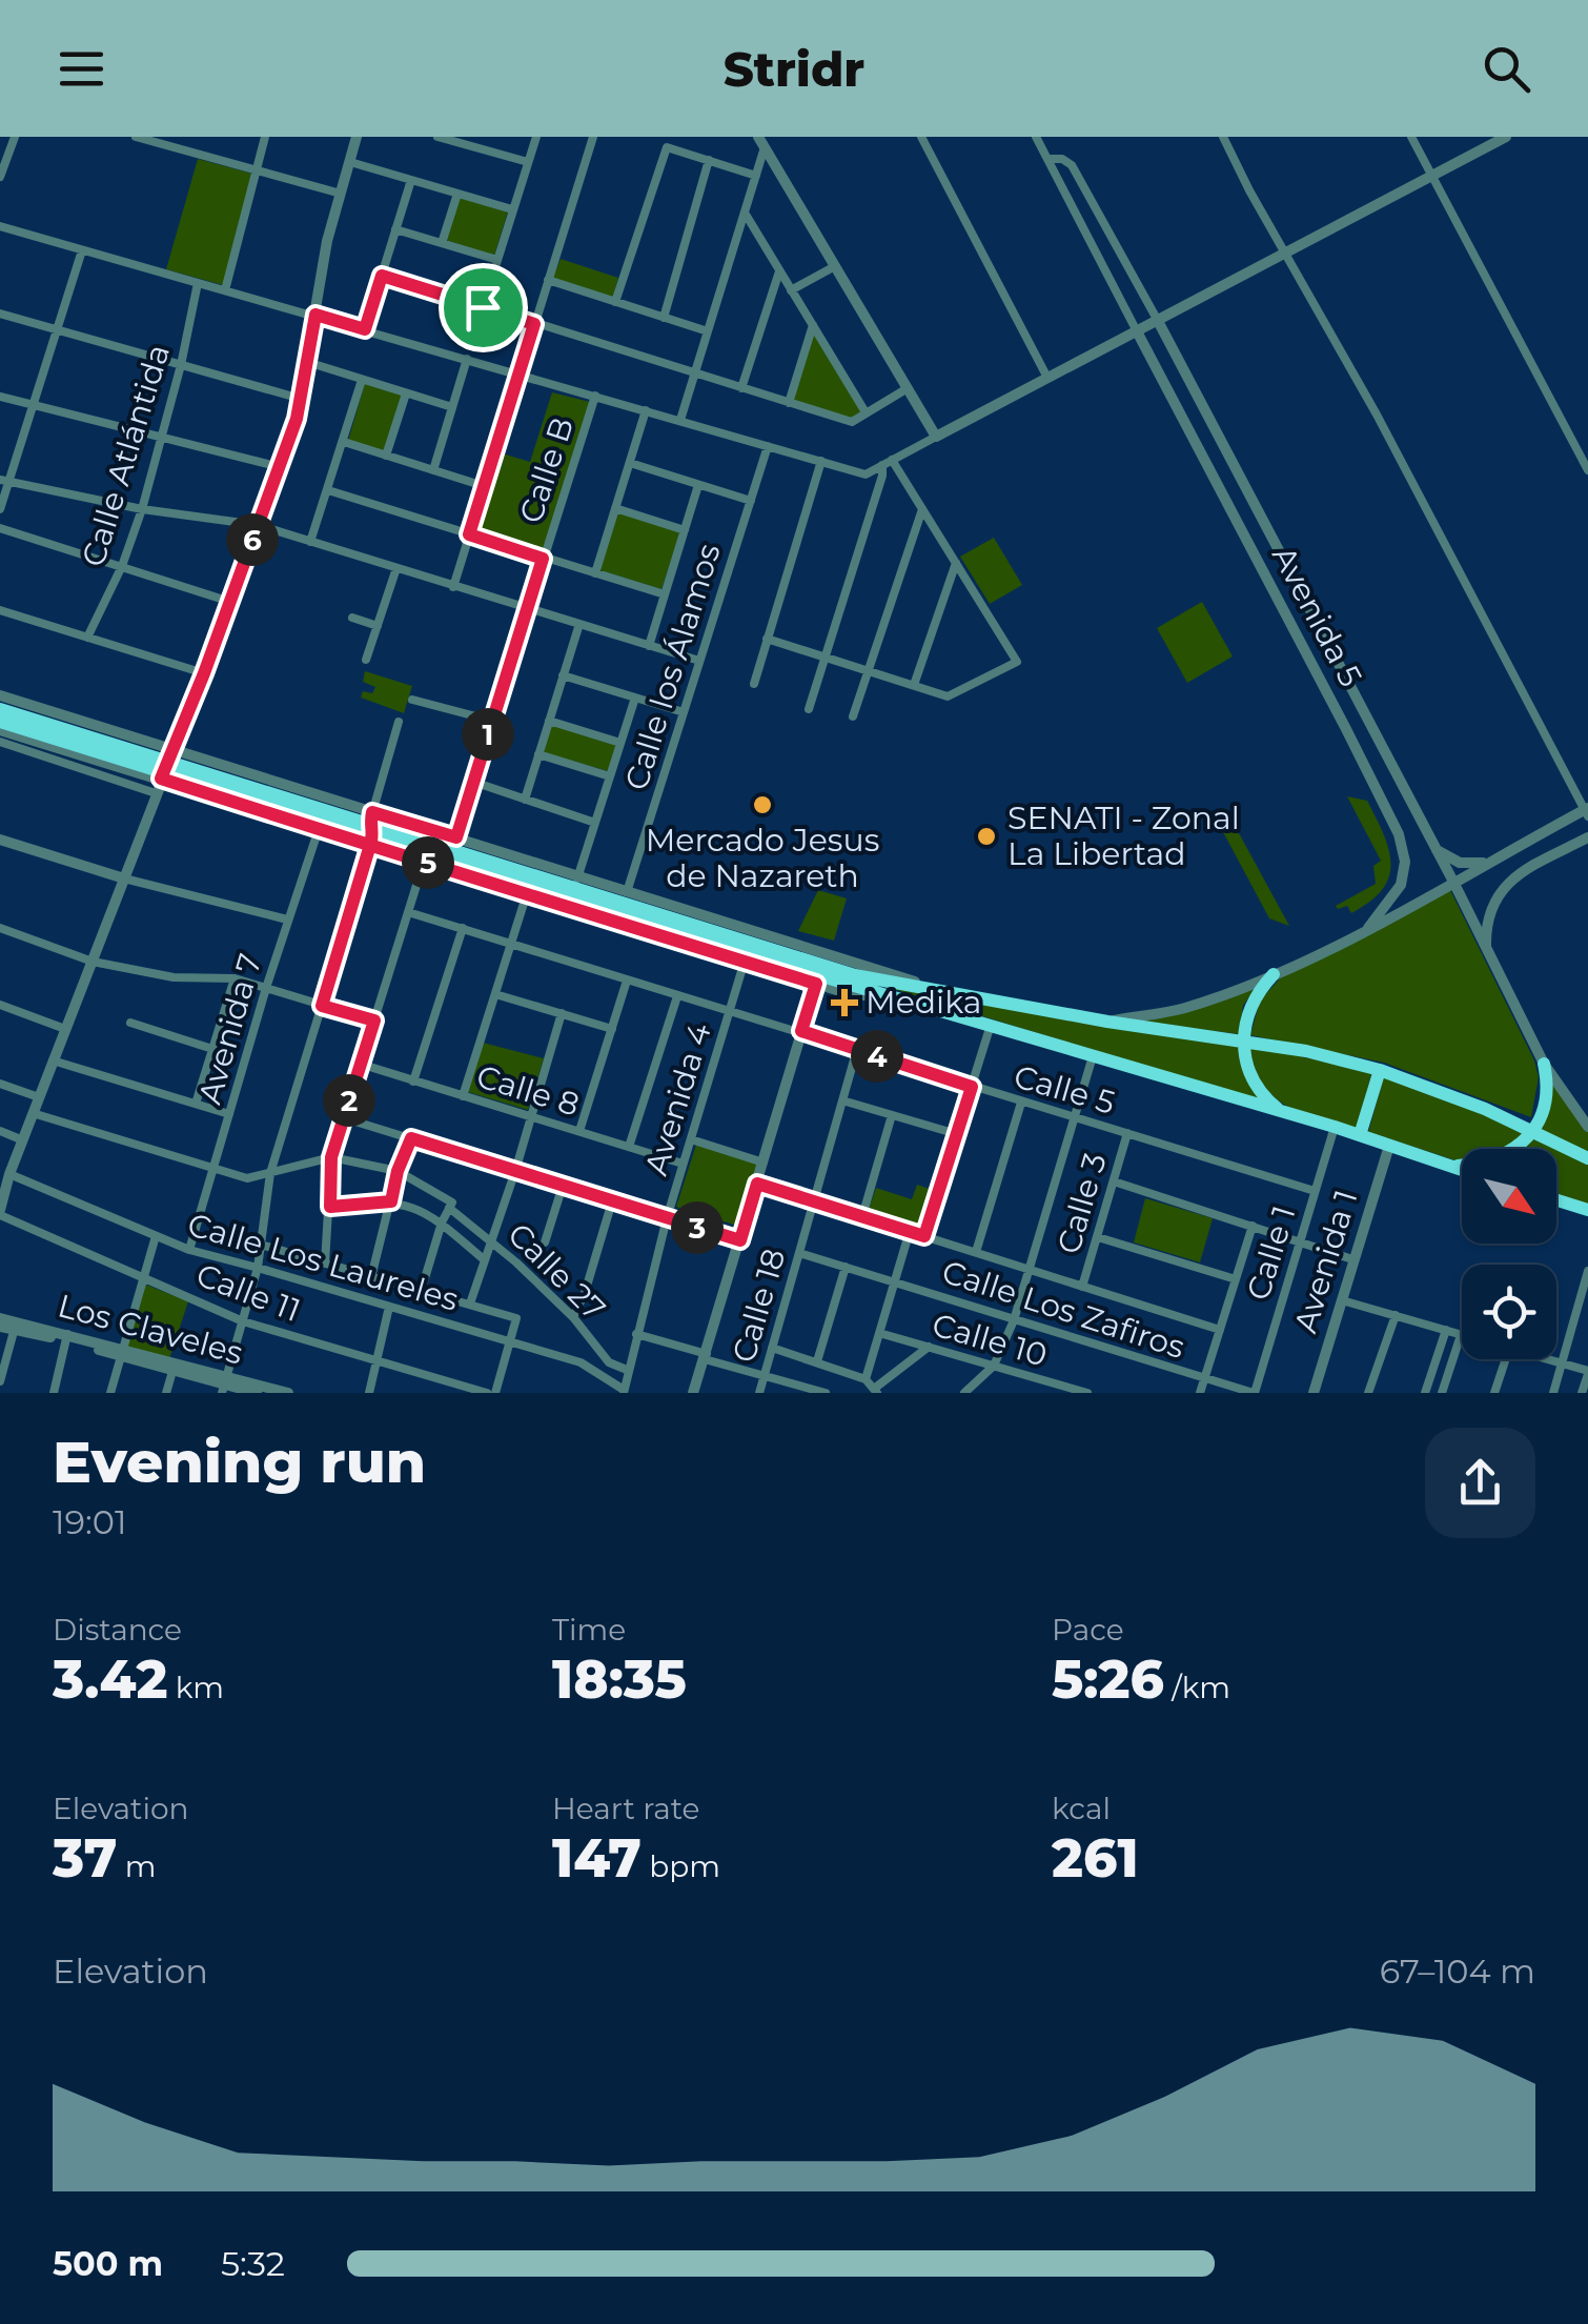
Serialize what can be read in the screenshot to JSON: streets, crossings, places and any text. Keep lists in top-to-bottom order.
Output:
{
  "streets": {
    "street": [
      "Calle Atlántida",
      "Calle B",
      "Avenida 5",
      "Calle los Álamos",
      "Avenida 7",
      "Calle 5",
      "Calle 8",
      "Avenida 4",
      "Calle 3",
      "Calle 1",
      "Avenida 1",
      "Calle Los Laureles",
      "Calle 27",
      "Calle 11",
      "Calle 18",
      "Calle Los Zafiros",
      "Los Claveles",
      "Calle 10"
    ]
  },
  "crossings": [
    ["Avenida 7", "Calle Los Laureles"],
    ["Calle 5", "Avenida 4"],
    ["Calle 5", "Calle 3"],
    ["Calle 5", "Calle 1"],
    ["Calle 5", "Calle 18"],
    ["Calle 8", "Avenida 4"],
    ["Avenida 4", "Calle Los Laureles"],
    ["Avenida 4", "Calle 27"],
    ["Calle 1", "Calle Los Zafiros"],
    ["Calle 18", "Calle Los Zafiros"]
  ],
  "places": {
    "other": ["Mercado Jesus de Nazareth", "SENATI - Zonal La Libertad"],
    "health": ["Medika"]
  },
  "north": "bottom right",
  "page": {
    "header": "Stridr",
    "pins": [
      "6",
      "1",
      "5",
      "4",
      "2",
      "3"
    ],
    "heading": ["Evening run", "19:01"],
    "stats": [
      ["Distance", "3.42 km"],
      ["Time", "18:35"],
      ["Pace", "5:26 /km"],
      ["Elevation", "37 m"],
      ["Heart rate", "147 bpm"],
      ["kcal", "261"]
    ],
    "chart": ["Elevation", "67–104 m"],
    "list": [
      {
        "name": "500 m",
        "note": "5:32"
      }
    ]
  }
}
